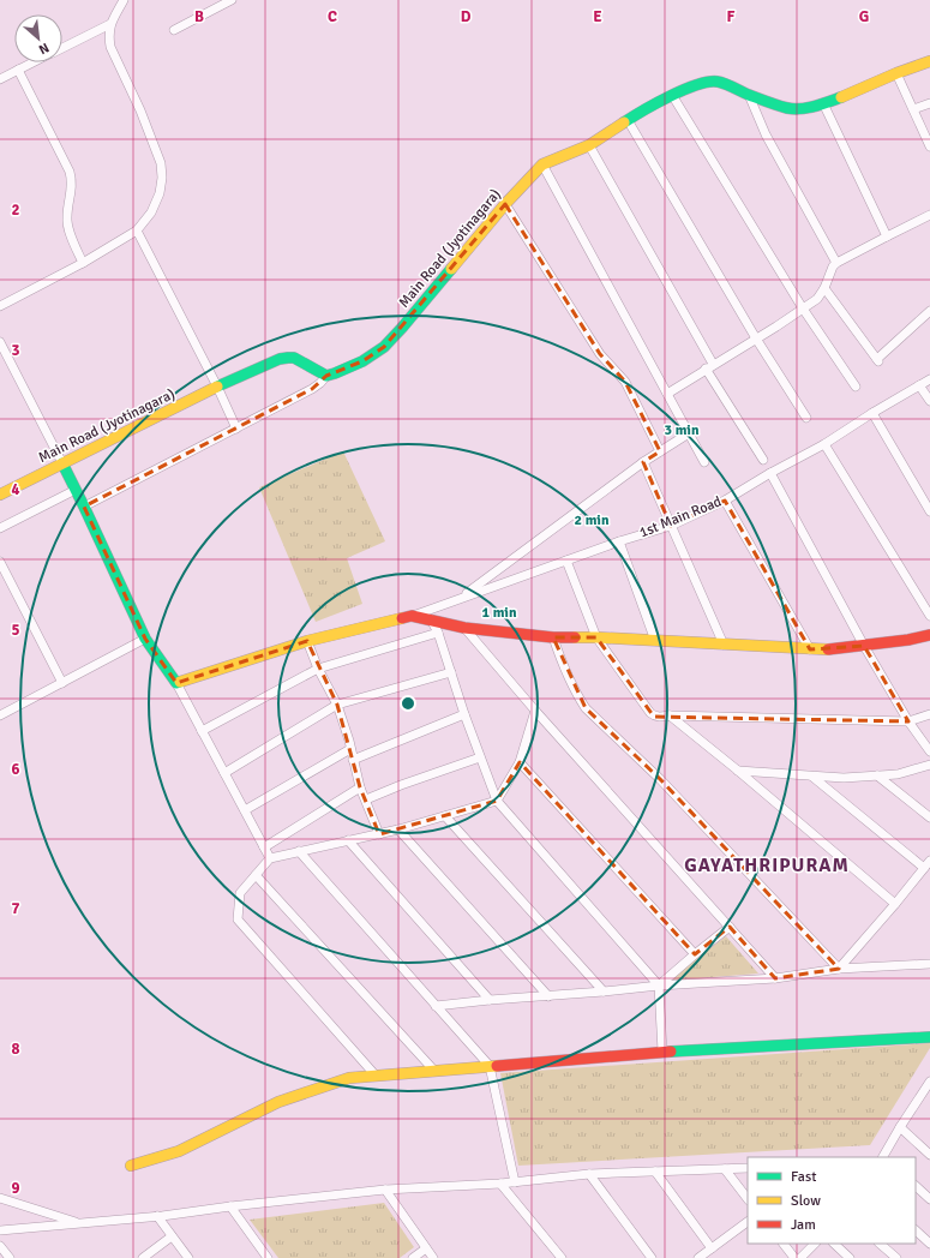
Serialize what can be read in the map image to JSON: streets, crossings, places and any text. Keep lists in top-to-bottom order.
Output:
{
  "streets": {
    "street": ["Main Road (Jyotinagara)", "1st Main Road"]
  },
  "districts": ["GAYATHRIPURAM"],
  "legend": ["Fast", "Slow", "Jam"],
  "north": "bottom right",
  "grid": {
    "columns": [
      "B",
      "C",
      "D",
      "E",
      "F",
      "G"
    ],
    "rows": [
      "2",
      "3",
      "4",
      "5",
      "6",
      "7",
      "8",
      "9"
    ]
  },
  "rings": ["3 min", "2 min", "1 min"]
}
